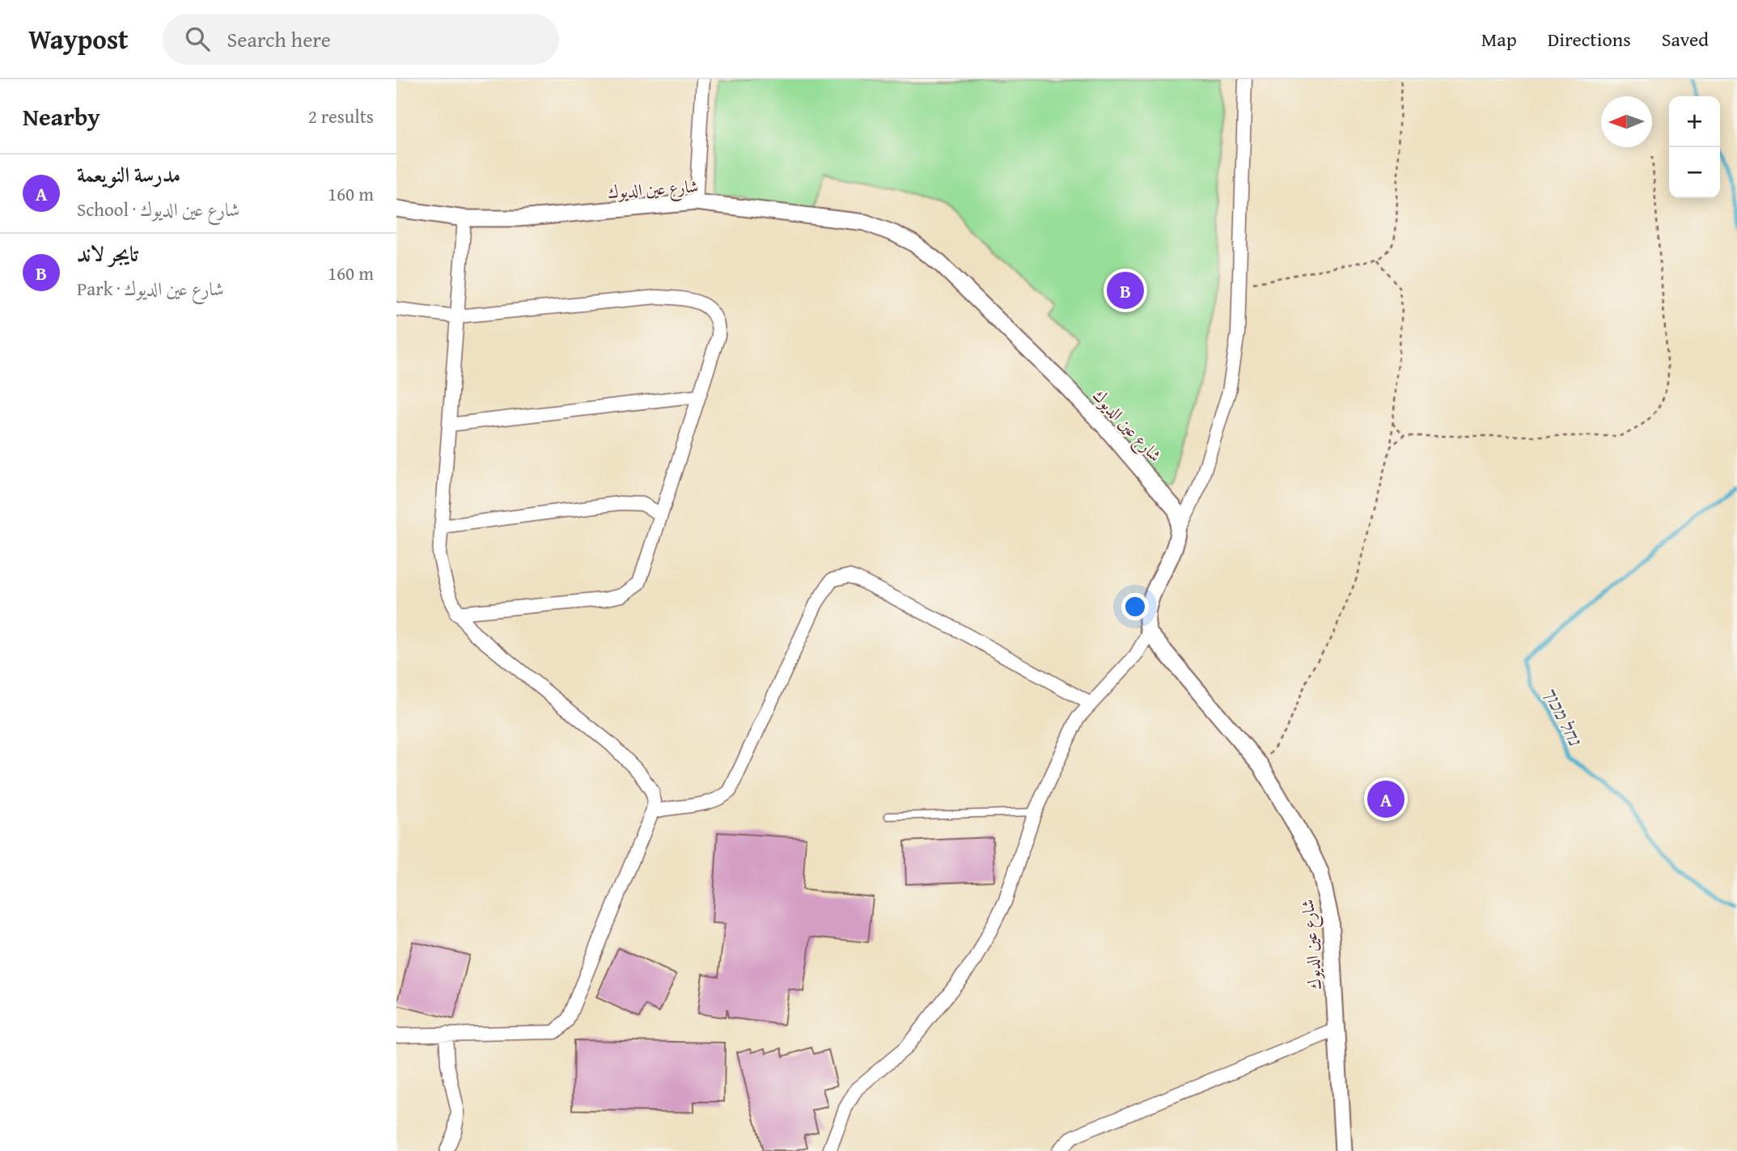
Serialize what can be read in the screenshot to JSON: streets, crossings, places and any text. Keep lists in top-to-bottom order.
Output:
{
  "streets": {
    "street": ["شارع عين الديوك"]
  },
  "water": ["נחל מכוך"],
  "north": "left",
  "page": {
    "header": "Waypost",
    "search": "Search here",
    "nav": ["Map", "Directions", "Saved"],
    "heading": ["Nearby", "2 results"],
    "map_buttons": ["+", "−"],
    "list": [
      {
        "mark": "A",
        "name": "مدرسة النويعمة",
        "note": "School · شارع عين الديوك",
        "value": "160 m"
      },
      {
        "mark": "B",
        "name": "تايجر لاند",
        "note": "Park · شارع عين الديوك",
        "value": "160 m"
      }
    ],
    "pins": ["B", "A"]
  }
}
